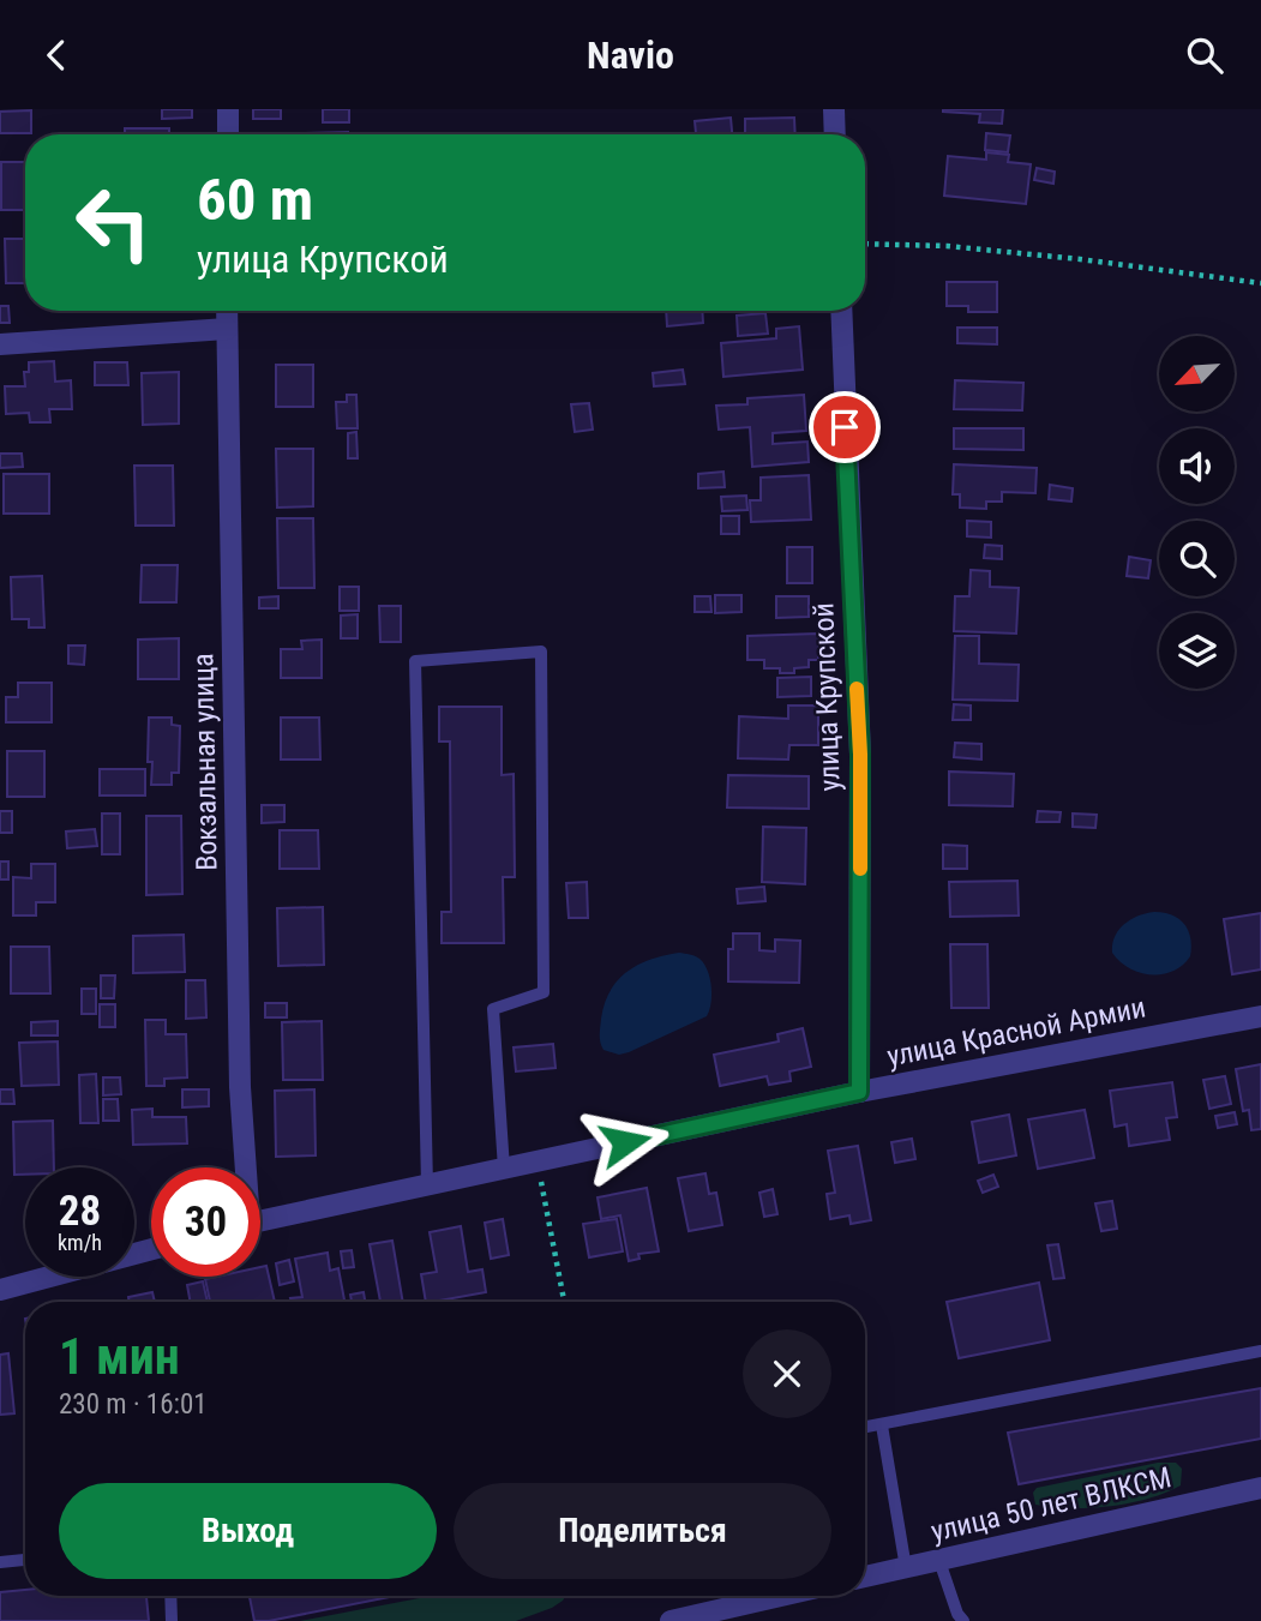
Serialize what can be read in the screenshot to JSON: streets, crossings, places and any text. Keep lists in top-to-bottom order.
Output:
{
  "streets": {
    "street": [
      "улица Крупской",
      "Вокзальная улица",
      "улица Красной Армии",
      "улица 50 лет ВЛКСМ"
    ]
  },
  "crossings": [
    ["улица Крупской", "улица Красной Армии"]
  ],
  "north": "bottom left",
  "page": {
    "header": "Navio",
    "turn": ["60 m", "улица Крупской"],
    "speed": "28 km/h",
    "limit": "30",
    "heading": ["1 мин", "230 m · 16:01"],
    "buttons": ["Выход", "Поделиться"]
  }
}
